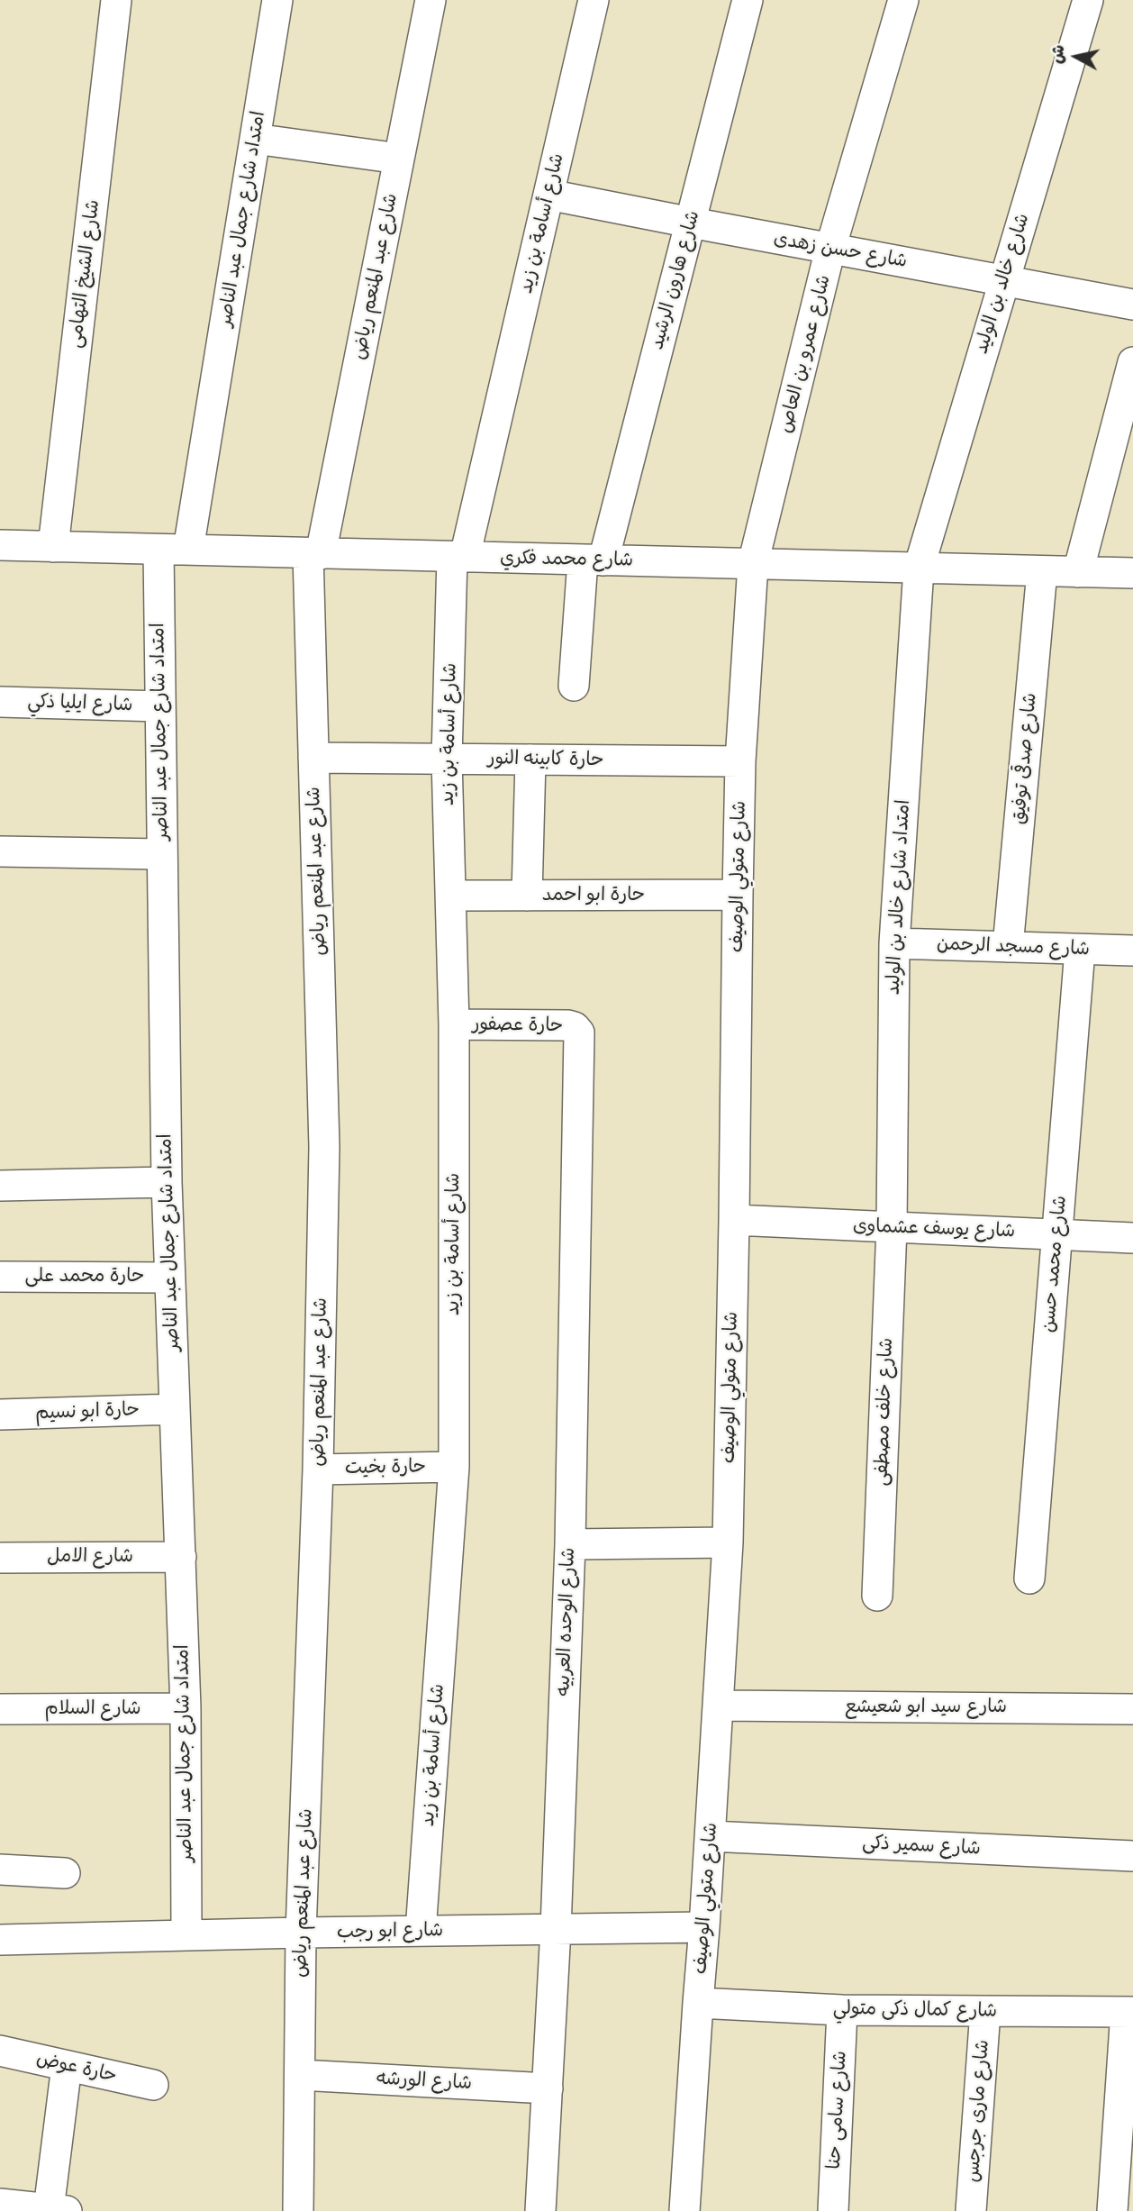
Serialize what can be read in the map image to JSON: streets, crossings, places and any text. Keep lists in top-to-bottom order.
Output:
{
  "streets": {
    "street": [
      "امتداد شارع جمال عبد الناصر",
      "شارع أسامة بن زيد",
      "شارع حسن زهدى",
      "شارع الشيخ التهامى",
      "شارع عبد المنعم رياض",
      "شارع هارون الرشيد",
      "شارع خالد بن الوليد",
      "شارع عمرو بن العاص",
      "شارع محمد فكري",
      "شارع ايليا ذكي",
      "شارع صدقى توفيق",
      "حارة كابينه النور",
      "شارع متولي الوصيف",
      "حارة ابو احمد",
      "امتداد شارع خالد بن الوليد",
      "شارع مسجد الرحمن",
      "حارة عصفور",
      "شارع يوسف عشماوى",
      "شارع محمد حسن",
      "حارة محمد على",
      "حارة ابو نسيم",
      "شارع خلف مصطفى",
      "حارة بخيت",
      "شارع الامل",
      "شارع الوحده العربيه",
      "شارع سيد ابو شعيشع",
      "شارع السلام",
      "شارع سمير ذكى",
      "شارع ابو رجب",
      "شارع كمال ذكى متولي",
      "حارة عوض",
      "شارع الورشه",
      "شارع سامى حنا",
      "شارع مارى جرجس"
    ]
  },
  "crossings": [
    ["امتداد شارع جمال عبد الناصر", "شارع محمد فكري"],
    ["امتداد شارع جمال عبد الناصر", "شارع ايليا ذكي"],
    ["امتداد شارع جمال عبد الناصر", "حارة محمد على"],
    ["امتداد شارع جمال عبد الناصر", "حارة ابو نسيم"],
    ["امتداد شارع جمال عبد الناصر", "شارع الامل"],
    ["امتداد شارع جمال عبد الناصر", "شارع السلام"],
    ["امتداد شارع جمال عبد الناصر", "شارع ابو رجب"],
    ["شارع أسامة بن زيد", "شارع حسن زهدى"],
    ["شارع أسامة بن زيد", "شارع محمد فكري"],
    ["شارع أسامة بن زيد", "حارة كابينه النور"],
    ["شارع أسامة بن زيد", "حارة ابو احمد"],
    ["شارع أسامة بن زيد", "حارة عصفور"],
    ["شارع أسامة بن زيد", "حارة بخيت"],
    ["شارع أسامة بن زيد", "شارع ابو رجب"],
    ["شارع حسن زهدى", "شارع هارون الرشيد"],
    ["شارع حسن زهدى", "شارع خالد بن الوليد"],
    ["شارع حسن زهدى", "شارع عمرو بن العاص"],
    ["شارع الشيخ التهامى", "شارع محمد فكري"],
    ["شارع عبد المنعم رياض", "شارع محمد فكري"],
    ["شارع عبد المنعم رياض", "حارة كابينه النور"],
    ["شارع عبد المنعم رياض", "حارة بخيت"],
    ["شارع عبد المنعم رياض", "شارع ابو رجب"],
    ["شارع عبد المنعم رياض", "شارع الورشه"],
    ["شارع هارون الرشيد", "شارع محمد فكري"],
    ["شارع خالد بن الوليد", "شارع محمد فكري"],
    ["شارع خالد بن الوليد", "امتداد شارع خالد بن الوليد"],
    ["شارع عمرو بن العاص", "شارع محمد فكري"],
    ["شارع عمرو بن العاص", "شارع متولي الوصيف"],
    ["شارع محمد فكري", "شارع صدقى توفيق"],
    ["شارع محمد فكري", "شارع متولي الوصيف"],
    ["شارع محمد فكري", "امتداد شارع خالد بن الوليد"],
    ["شارع صدقى توفيق", "شارع مسجد الرحمن"],
    ["حارة كابينه النور", "شارع متولي الوصيف"],
    ["شارع متولي الوصيف", "حارة ابو احمد"],
    ["شارع متولي الوصيف", "شارع يوسف عشماوى"],
    ["شارع متولي الوصيف", "شارع سيد ابو شعيشع"],
    ["شارع متولي الوصيف", "شارع سمير ذكى"],
    ["شارع متولي الوصيف", "شارع ابو رجب"],
    ["شارع متولي الوصيف", "شارع كمال ذكى متولي"],
    ["امتداد شارع خالد بن الوليد", "شارع مسجد الرحمن"],
    ["امتداد شارع خالد بن الوليد", "شارع يوسف عشماوى"],
    ["امتداد شارع خالد بن الوليد", "شارع خلف مصطفى"],
    ["شارع مسجد الرحمن", "شارع محمد حسن"],
    ["حارة عصفور", "شارع الوحده العربيه"],
    ["شارع يوسف عشماوى", "شارع محمد حسن"],
    ["شارع يوسف عشماوى", "شارع خلف مصطفى"],
    ["شارع الوحده العربيه", "شارع ابو رجب"],
    ["شارع الوحده العربيه", "شارع الورشه"],
    ["شارع كمال ذكى متولي", "شارع سامى حنا"],
    ["شارع كمال ذكى متولي", "شارع مارى جرجس"]
  ],
  "north": "left"
}
